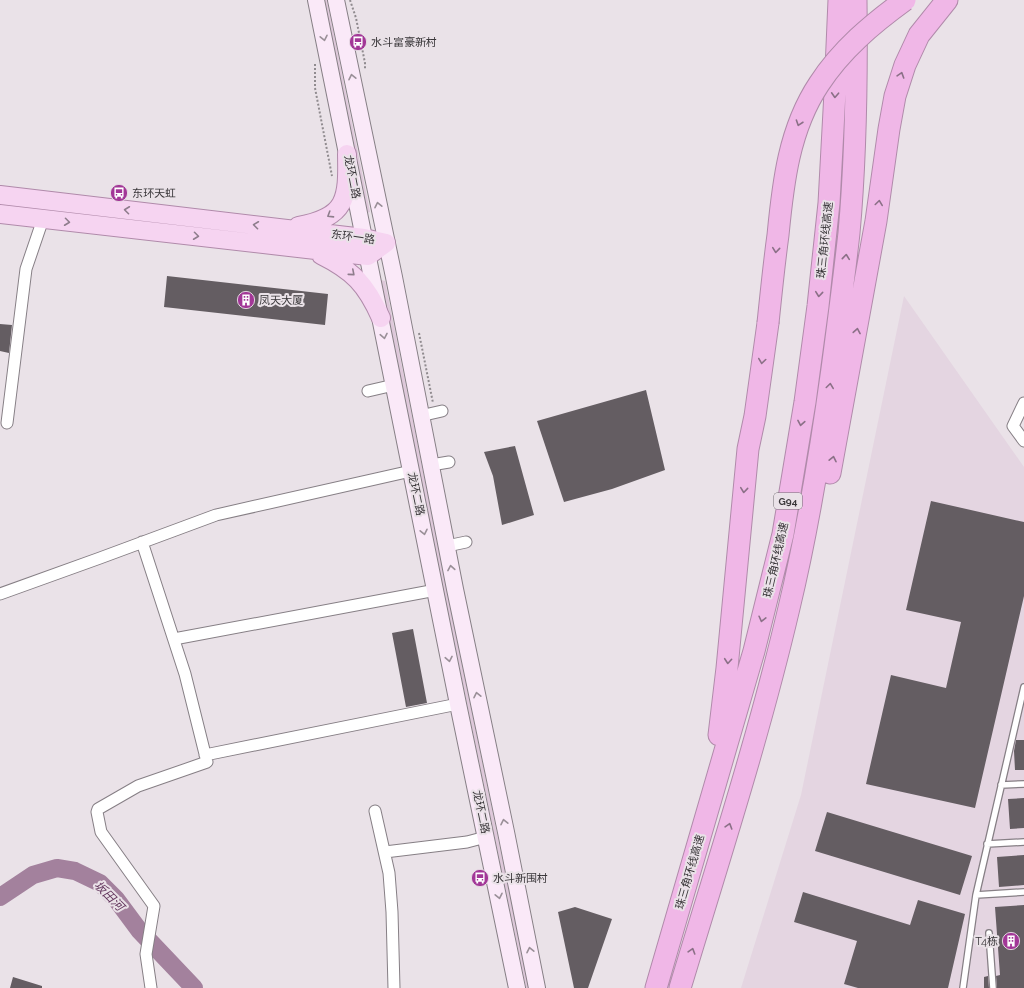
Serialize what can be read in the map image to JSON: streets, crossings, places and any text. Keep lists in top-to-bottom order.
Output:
{
  "streets": {
    "highway": ["珠三角环线高速", "G94"],
    "main road": ["龙环二路", "东环一路"]
  },
  "crossings": [
    ["龙环二路", "东环一路"]
  ],
  "water": ["坂田河"],
  "places": {
    "bus stop": ["水斗富豪新村", "东环天虹", "水斗新围村"],
    "building": ["凤天大厦", "T4栋"]
  }
}
